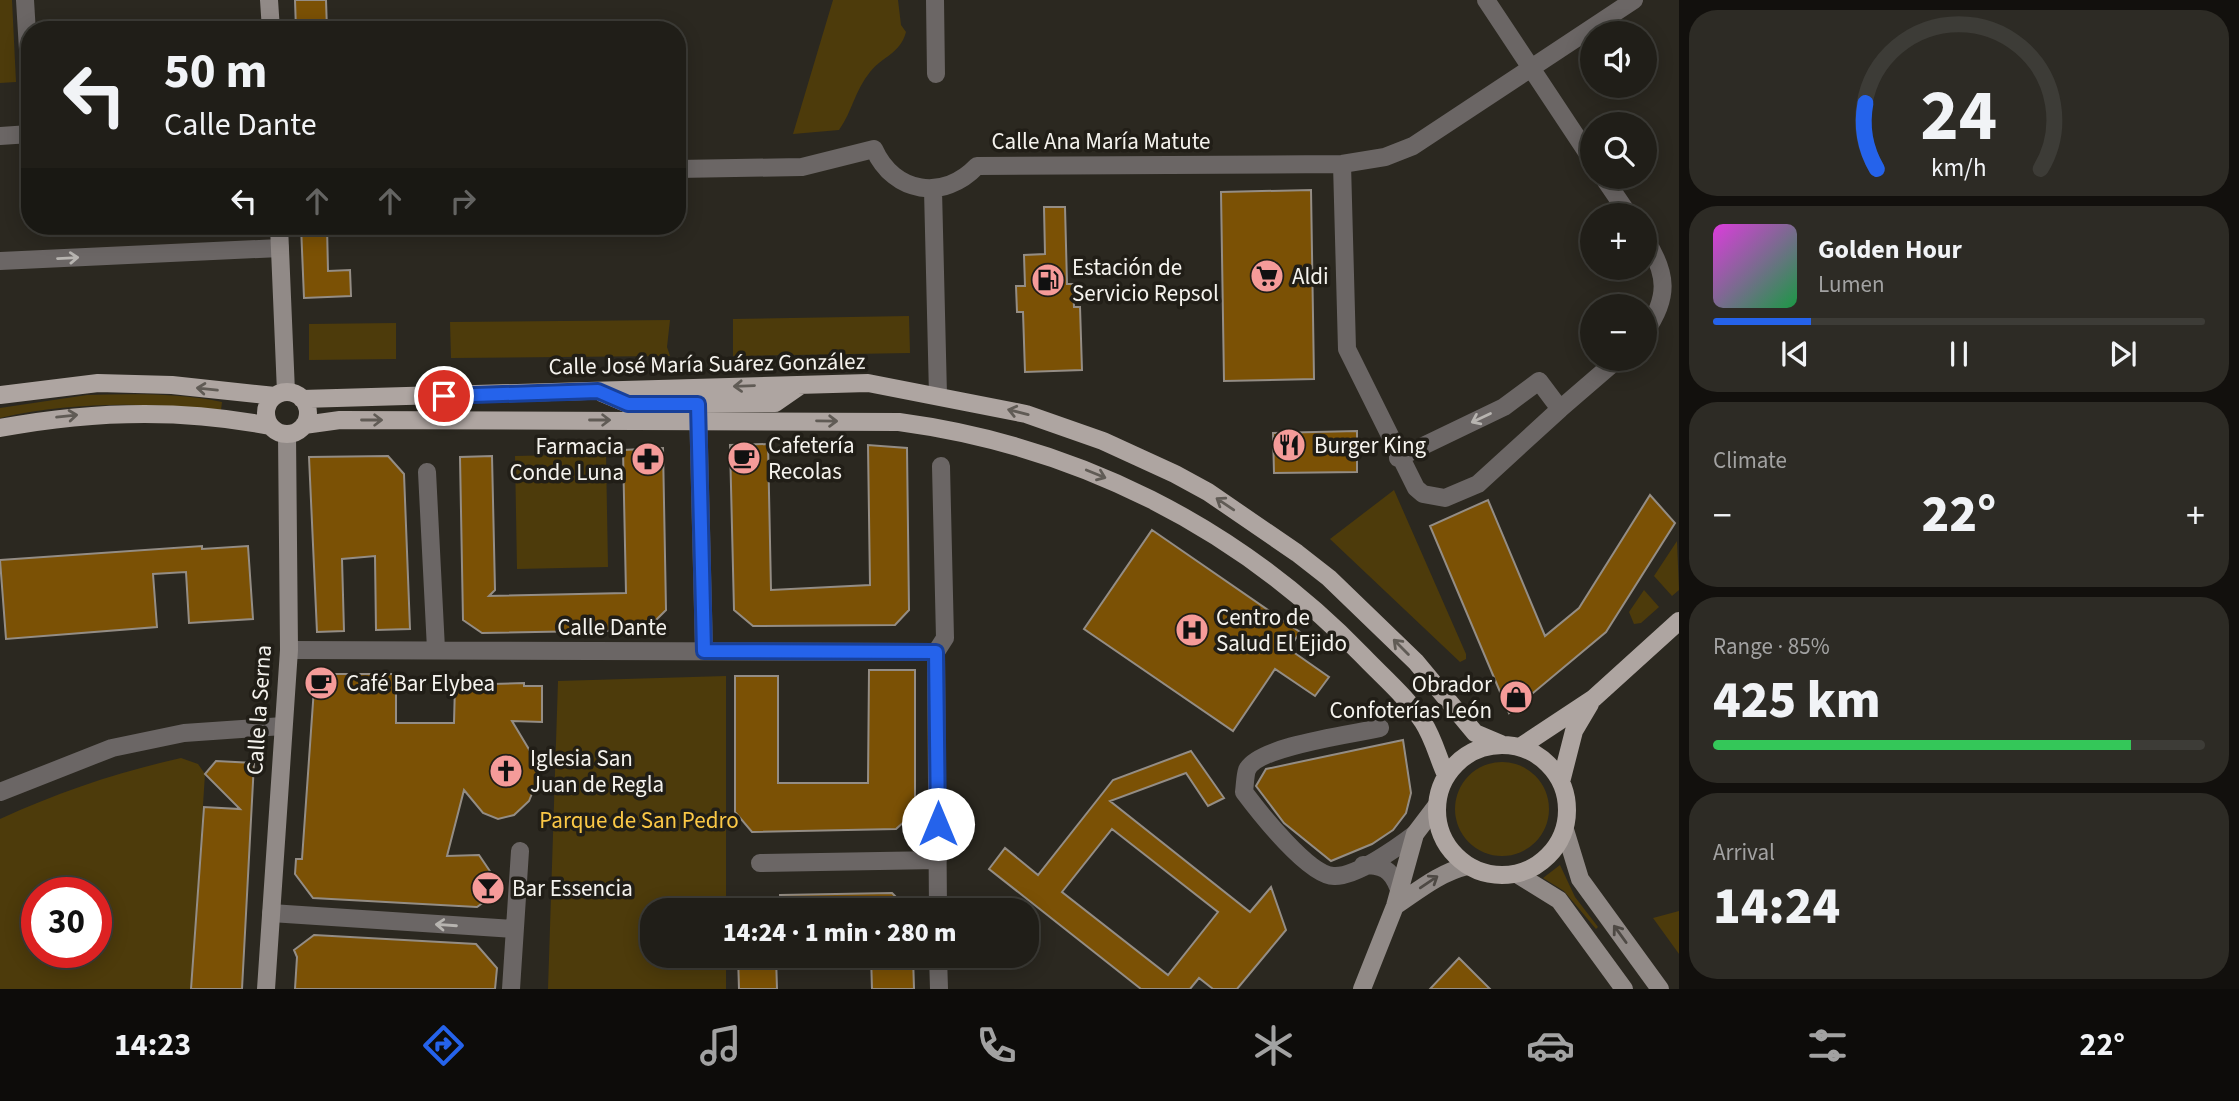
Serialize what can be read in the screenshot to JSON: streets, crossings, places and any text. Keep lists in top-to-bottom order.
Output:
{
  "streets": {
    "main road": ["Calle José María Suárez González"],
    "street": ["Calle Ana María Matute", "Calle Dante", "Calle la Serna"]
  },
  "crossings": [
    ["Calle José María Suárez González", "Calle la Serna"],
    ["Calle Dante", "Calle la Serna"]
  ],
  "parks": ["Parque de San Pedro"],
  "places": {
    "supermarket": ["Aldi"],
    "fuel station": ["Estación de Servicio Repsol"],
    "restaurant": ["Burger King"],
    "cafe": ["Cafetería Recolas", "Café Bar Elybea"],
    "pharmacy": ["Farmacia Conde Luna"],
    "hospital": ["Centro de Salud El Ejido"],
    "shop": ["Obrador Confoterías León"],
    "church": ["Iglesia San Juan de Regla"],
    "bar": ["Bar Essencia"]
  },
  "page": {
    "map_buttons": ["+", "−"],
    "turn": ["50 m", "Calle Dante"],
    "song": ["Golden Hour", "Lumen"],
    "tile": [
      "Climate",
      ["Range · 85%", "425 km"],
      ["Arrival", "14:24"]
    ],
    "heat": ["−", "22°", "+"],
    "limit": "30",
    "trip": "14:24 · 1 min · 280 m",
    "tabs": ["14:23", "22°"],
    "gauge": ["24", "km/h"]
  }
}
